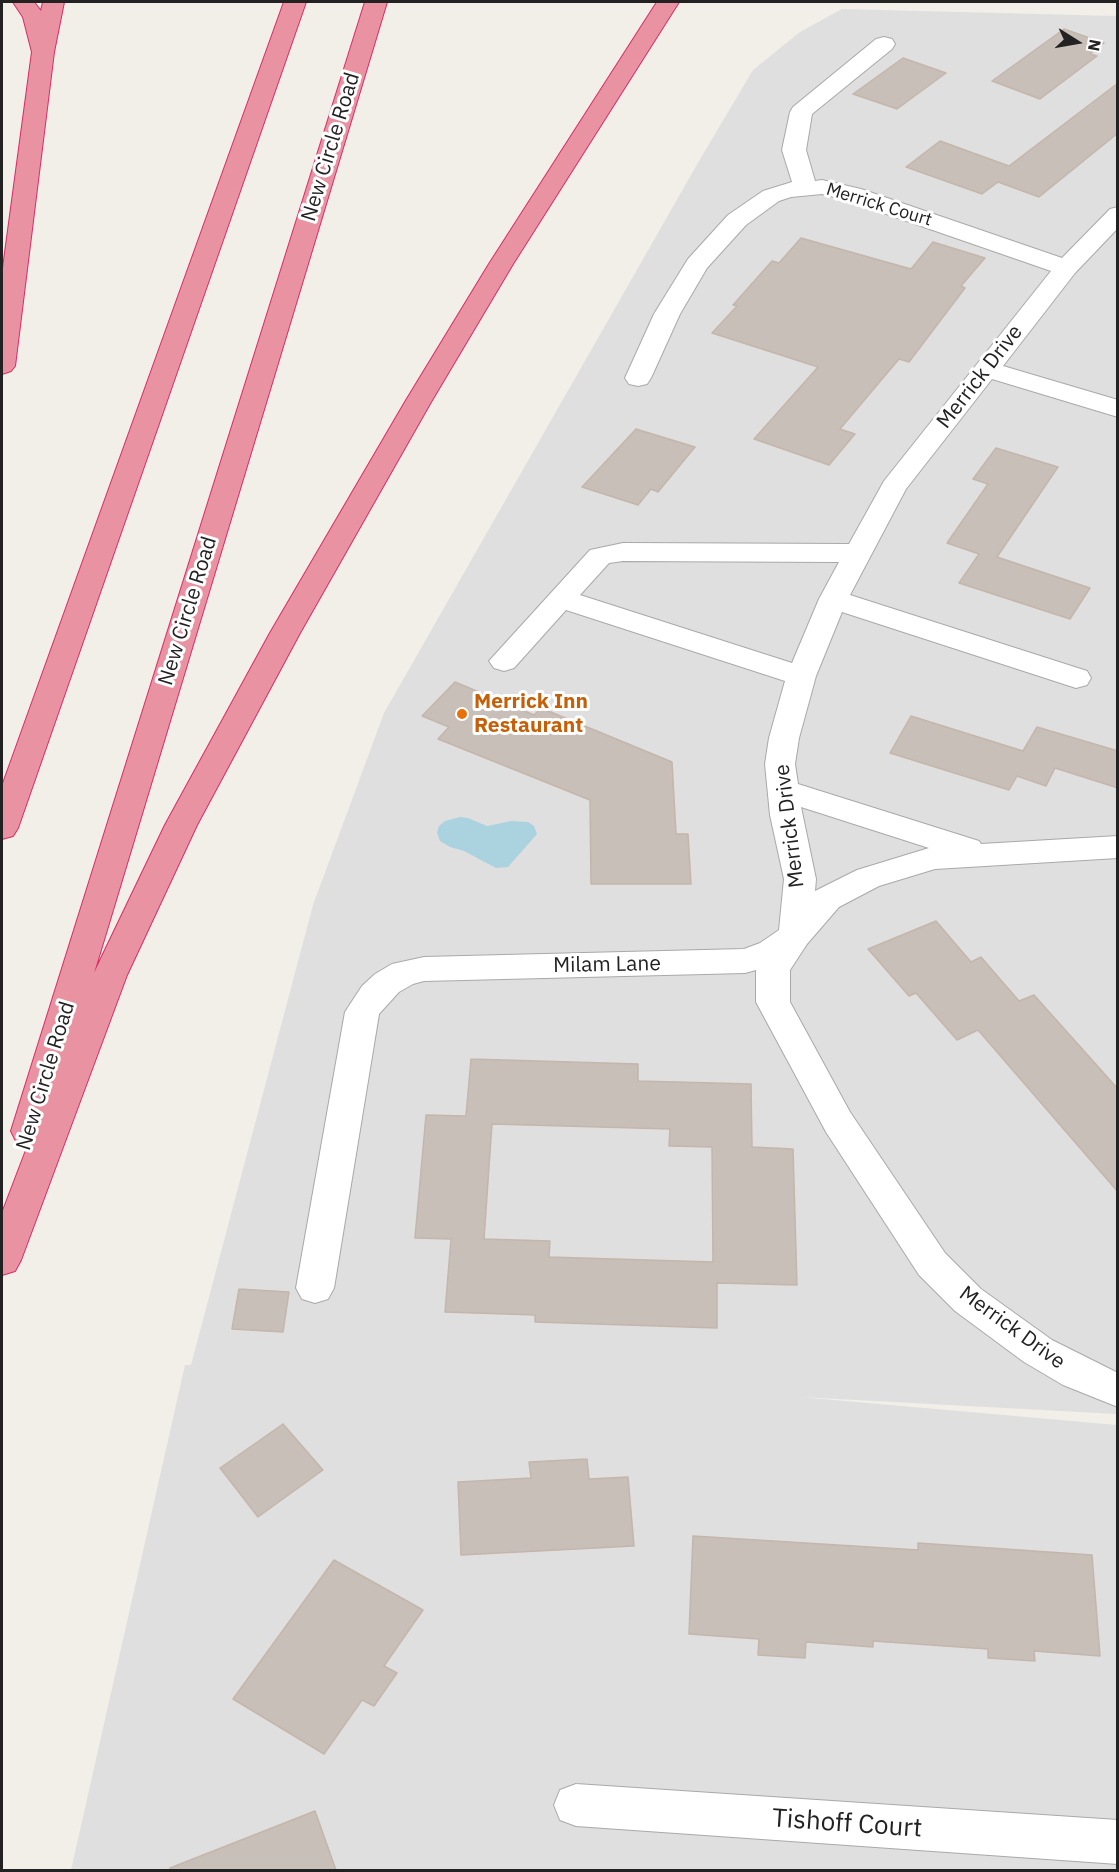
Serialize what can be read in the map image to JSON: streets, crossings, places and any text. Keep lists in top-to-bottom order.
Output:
{
  "streets": {
    "highway": ["New Circle Road"],
    "street": [
      "Merrick Court",
      "Merrick Drive",
      "Milam Lane",
      "Tishoff Court"
    ]
  },
  "crossings": [
    ["Merrick Court", "Merrick Drive"],
    ["Merrick Drive", "Milam Lane"]
  ],
  "places": ["Merrick Inn Restaurant"],
  "north": "right"
}
